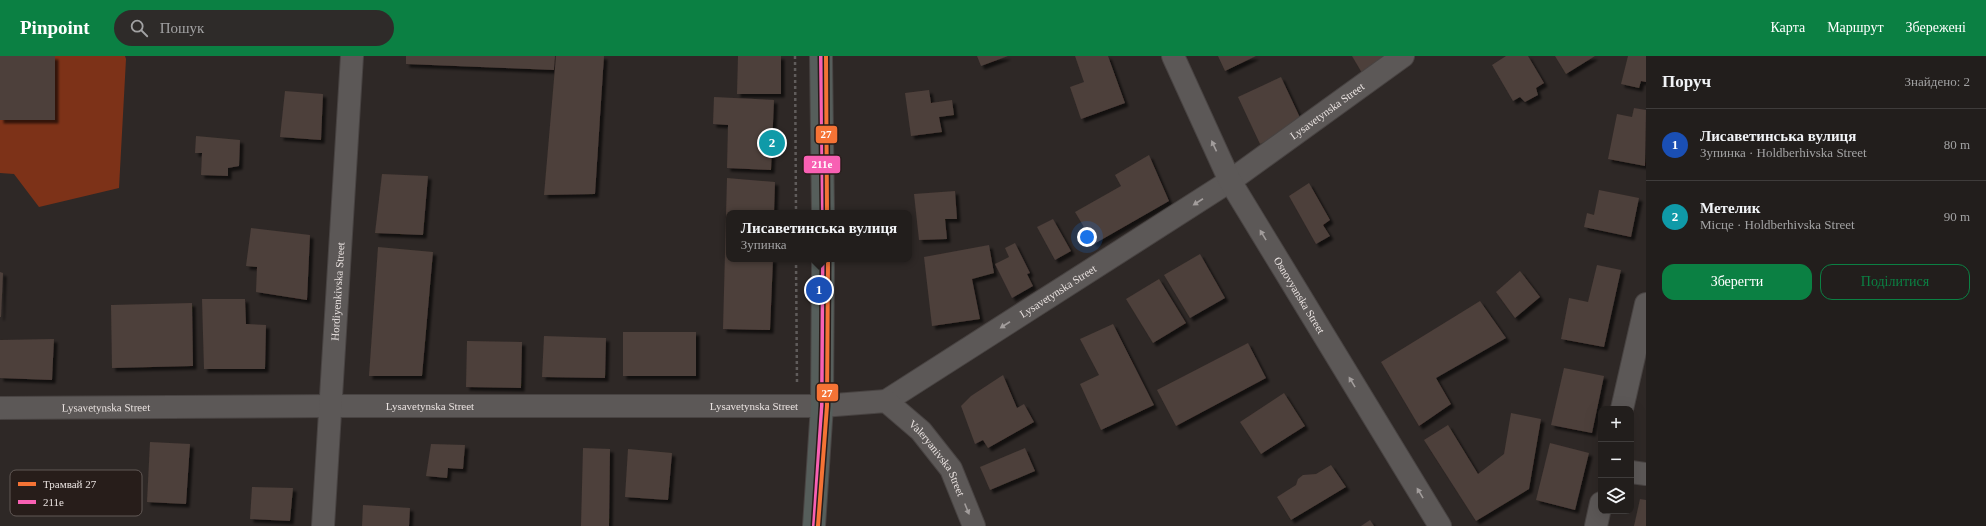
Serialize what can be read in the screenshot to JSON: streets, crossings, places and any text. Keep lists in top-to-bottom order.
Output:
{
  "streets": {
    "street": [
      "Lysavetynska Street",
      "Hordiyenkivska Street",
      "Osnovyanska Street",
      "Valeryanivska Street"
    ]
  },
  "crossings": [
    ["Lysavetynska Street", "Hordiyenkivska Street"],
    ["Lysavetynska Street", "Osnovyanska Street"],
    ["Lysavetynska Street", "Valeryanivska Street"]
  ],
  "one_way": ["Osnovyanska Street", "Valeryanivska Street"],
  "lines": ["tram line 27", "transit line 211е"],
  "legend": ["Трамвай 27", "211е"],
  "page": {
    "header": "Pinpoint",
    "search": "Пошук",
    "nav": ["Карта", "Маршрут", "Збережені"],
    "heading": ["Поруч", "Знайдено: 2"],
    "list": [
      {
        "mark": "1",
        "name": "Лисаветинська вулиця",
        "note": "Зупинка · Holdberhivska Street",
        "value": "80 m"
      },
      {
        "mark": "2",
        "name": "Метелик",
        "note": "Місце · Holdberhivska Street",
        "value": "90 m"
      }
    ],
    "pins": ["2", "1"],
    "popup": ["Лисаветинська вулиця", "Зупинка"],
    "buttons": ["Зберегти", "Поділитися"],
    "map_buttons": ["+", "−"]
  }
}
